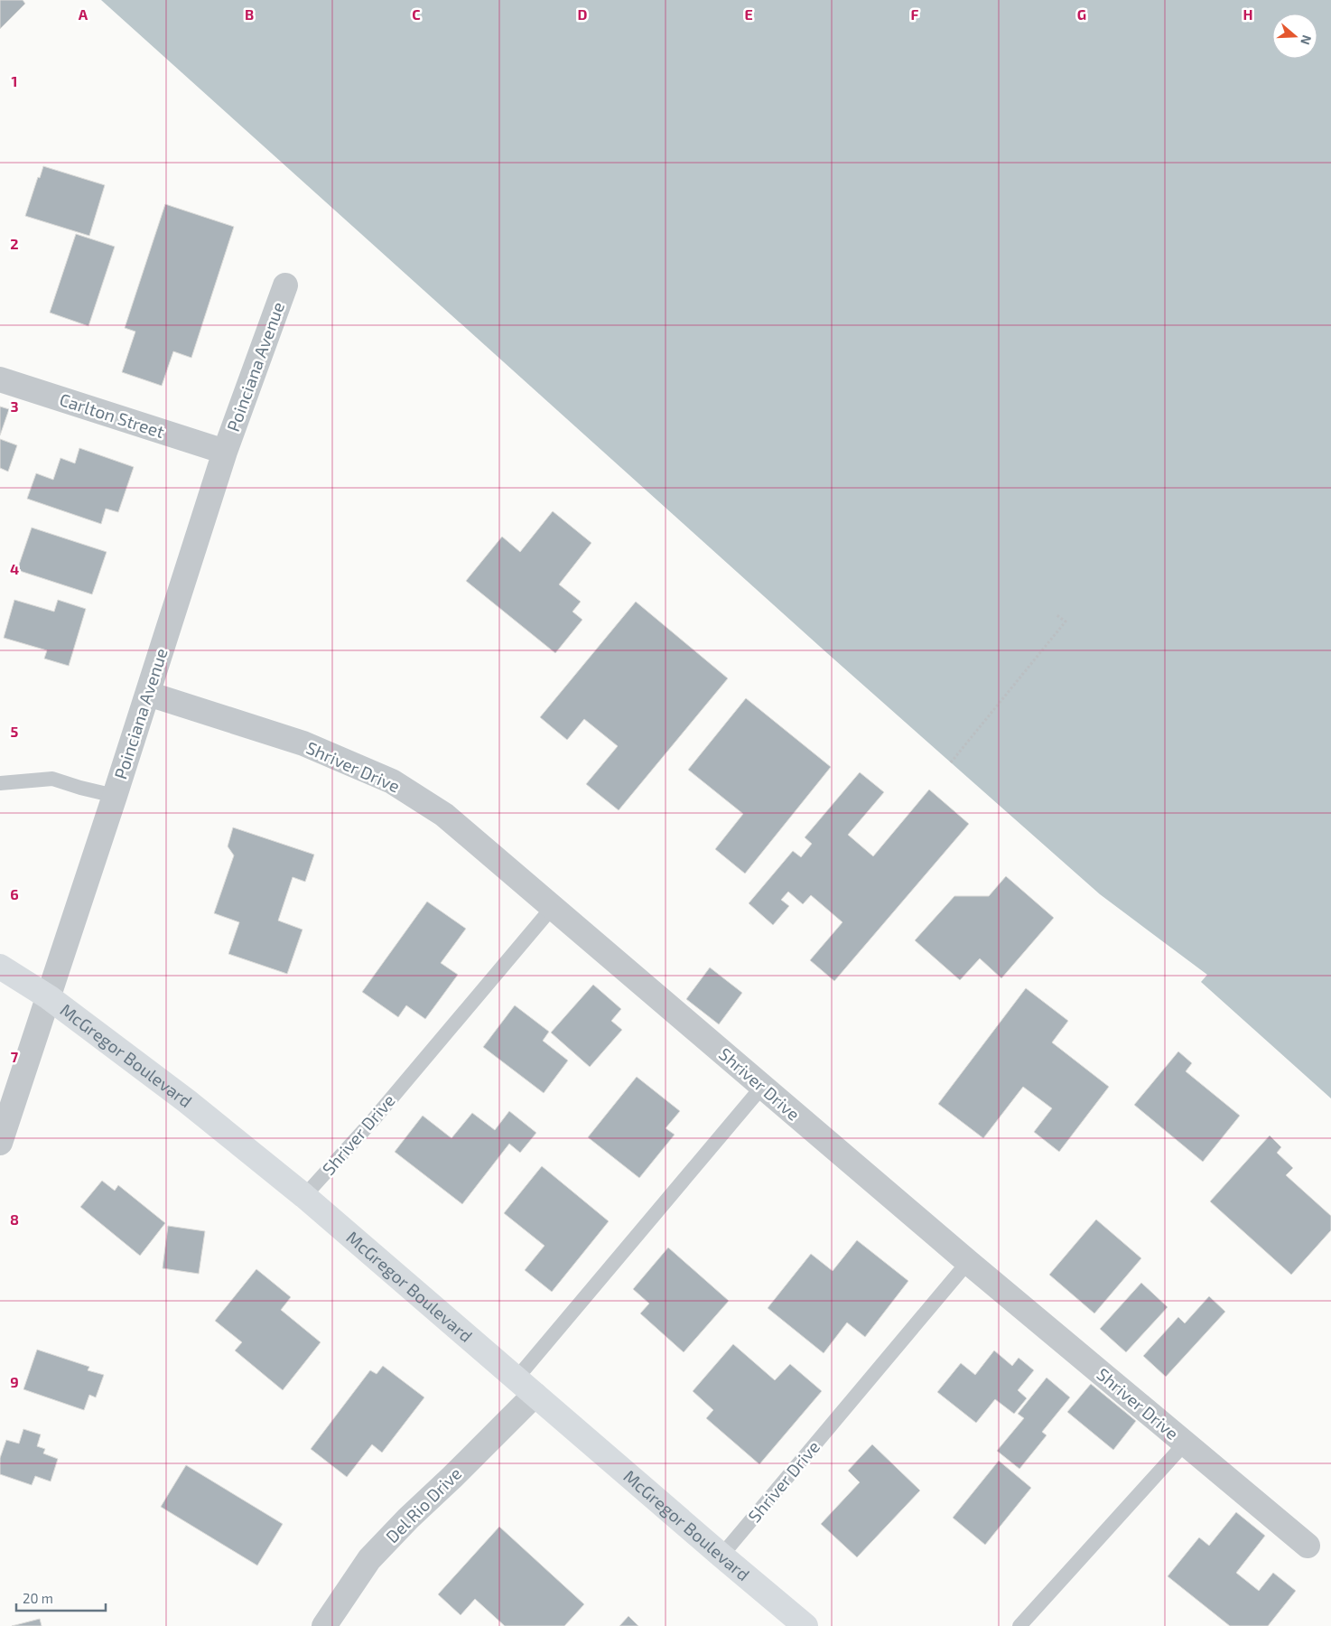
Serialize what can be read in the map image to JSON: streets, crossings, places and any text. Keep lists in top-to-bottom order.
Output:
{
  "streets": {
    "main road": ["McGregor Boulevard"],
    "street": [
      "Poinciana Avenue",
      "Carlton Street",
      "Shriver Drive",
      "Del Rio Drive"
    ]
  },
  "crossings": [
    ["Poinciana Avenue", "Carlton Street"],
    ["Poinciana Avenue", "Shriver Drive"],
    ["Poinciana Avenue", "McGregor Boulevard"],
    ["Shriver Drive", "McGregor Boulevard"],
    ["McGregor Boulevard", "Del Rio Drive"]
  ],
  "scale_bar": "20 m",
  "north": "right",
  "grid": {
    "columns": [
      "A",
      "B",
      "C",
      "D",
      "E",
      "F",
      "G",
      "H"
    ],
    "rows": [
      "1",
      "2",
      "3",
      "4",
      "5",
      "6",
      "7",
      "8",
      "9"
    ]
  }
}
